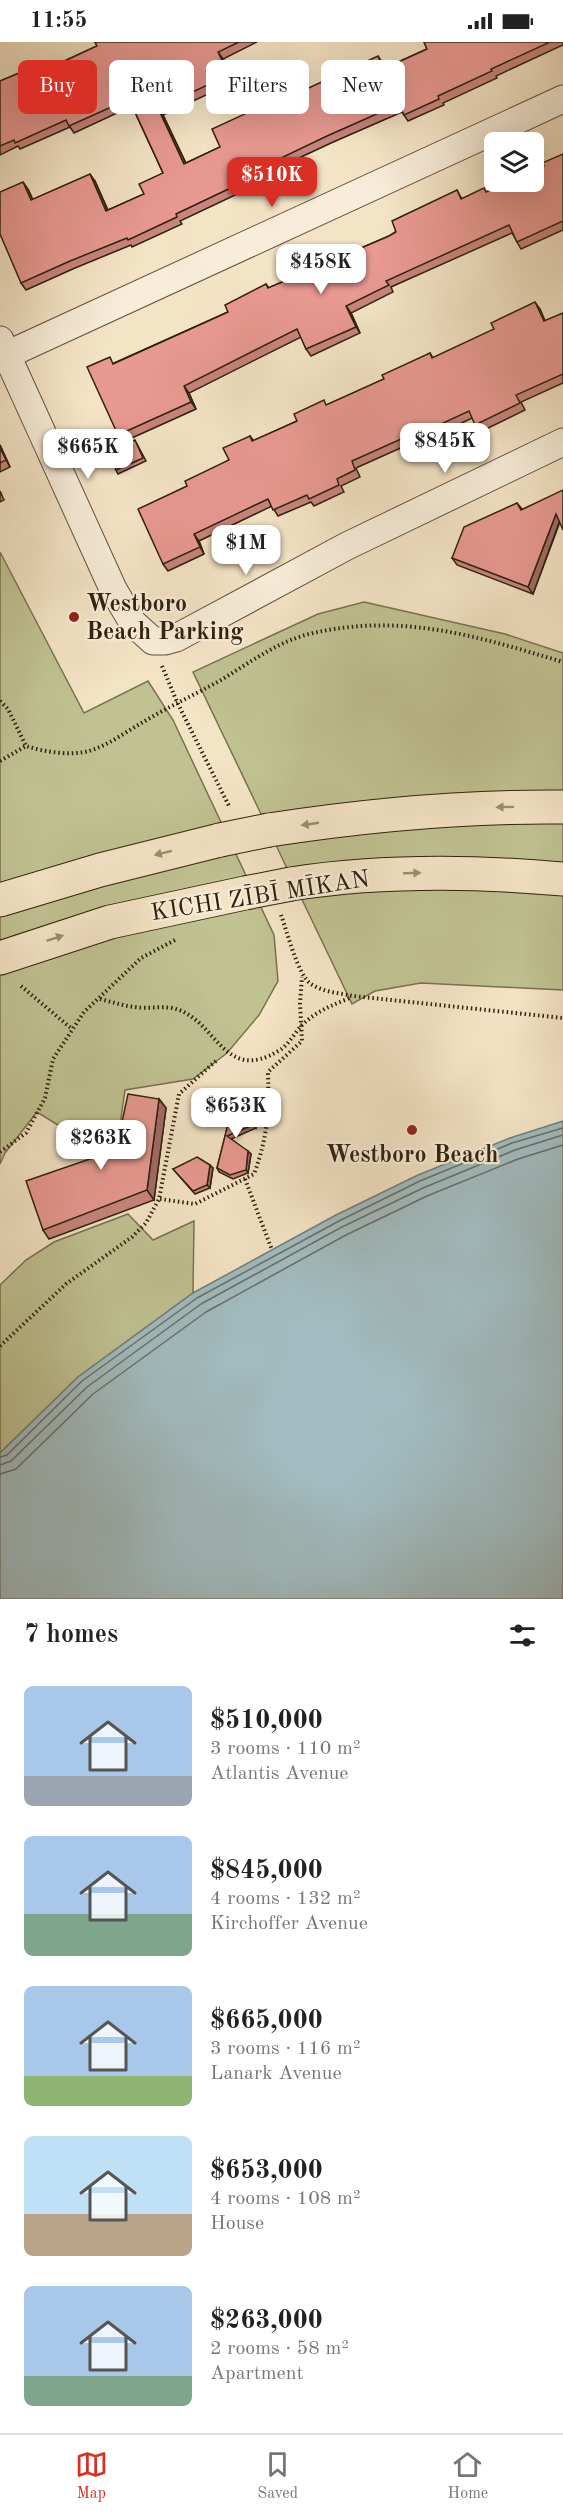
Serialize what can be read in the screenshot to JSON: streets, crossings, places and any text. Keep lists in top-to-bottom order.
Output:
{
  "streets": {
    "highway": ["KICHI ZĪBĪ MĪKAN"]
  },
  "places": ["Westboro Beach Parking", "Westboro Beach"],
  "page": {
    "status": "11:55",
    "chip": [
      "Buy",
      "Rent",
      "Filters",
      "New"
    ],
    "price": [
      "$510K",
      "$458K",
      "$845K",
      "$665K",
      "$1M",
      "$653K",
      "$263K"
    ],
    "heading": "7 homes",
    "list": [
      {
        "name": "$510,000",
        "note": "3 rooms · 110 m² · Atlantis Avenue"
      },
      {
        "name": "$845,000",
        "note": "4 rooms · 132 m² · Kirchoffer Avenue"
      },
      {
        "name": "$665,000",
        "note": "3 rooms · 116 m² · Lanark Avenue"
      },
      {
        "name": "$653,000",
        "note": "4 rooms · 108 m² · House"
      },
      {
        "name": "$263,000",
        "note": "2 rooms · 58 m² · Apartment"
      }
    ],
    "tabs": ["Map", "Saved", "Home"]
  }
}
